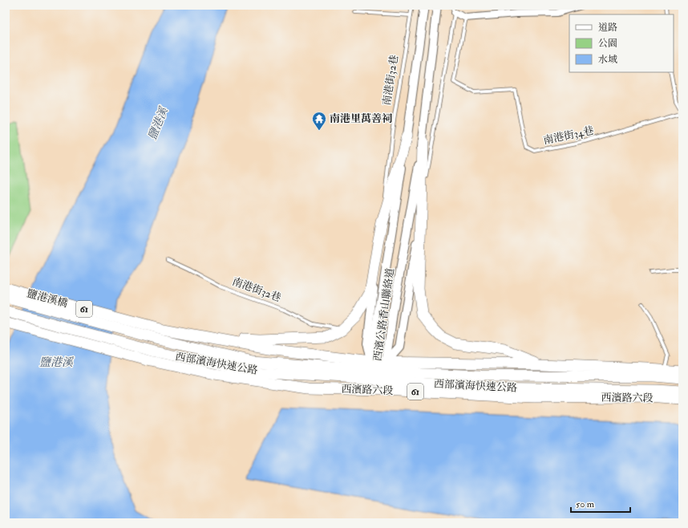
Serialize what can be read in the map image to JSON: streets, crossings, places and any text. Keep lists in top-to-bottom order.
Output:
{
  "streets": {
    "main road": [
      "鹽港溪橋",
      "61",
      "西部濱海快速公路",
      "西濱路六段"
    ],
    "street": ["西濱公路香山聯絡道"],
    "lane": ["南港街32巷", "南港街34巷"]
  },
  "crossings": [
    ["鹽港溪橋", "61"],
    ["鹽港溪橋", "西部濱海快速公路"],
    ["61", "西濱公路香山聯絡道"],
    ["61", "西部濱海快速公路"],
    ["61", "西濱路六段"],
    ["西濱公路香山聯絡道", "西部濱海快速公路"],
    ["西濱公路香山聯絡道", "西濱路六段"],
    ["西部濱海快速公路", "西濱路六段"]
  ],
  "water": ["鹽港溪"],
  "places": {
    "temple": ["南港里萬善祠"]
  },
  "legend": ["道路", "公園", "水域"],
  "scale_bar": "50 m"
}
